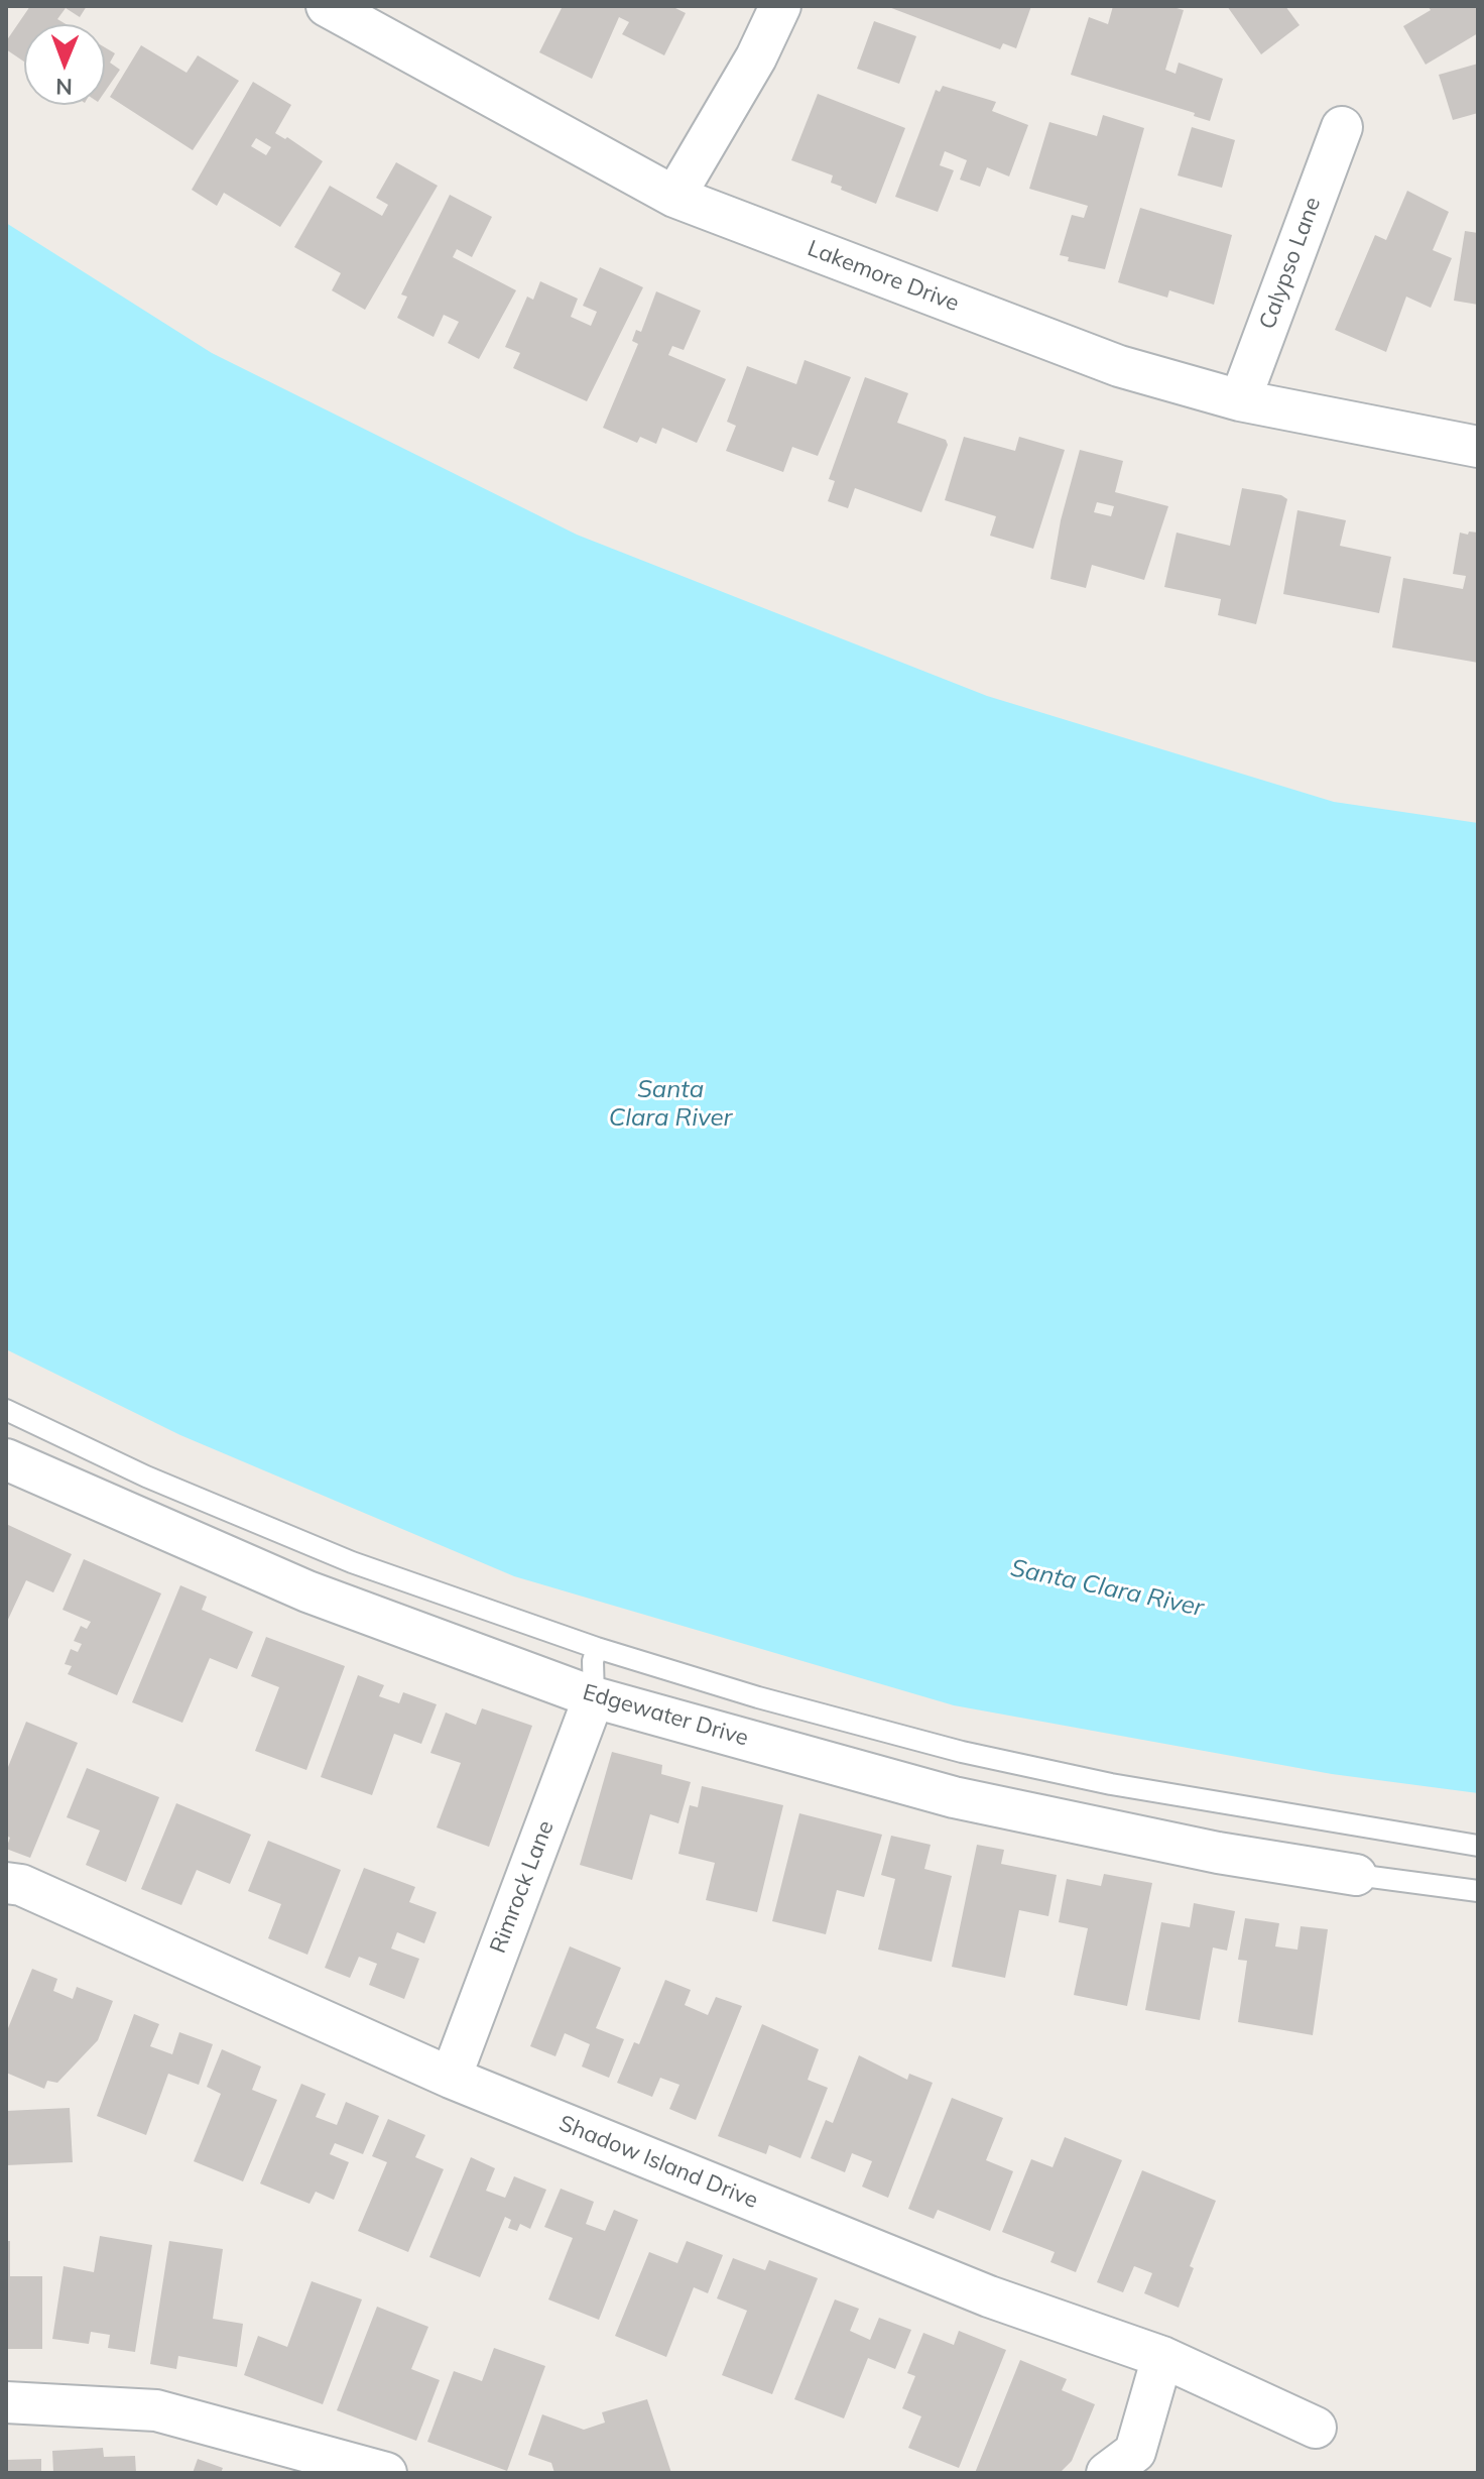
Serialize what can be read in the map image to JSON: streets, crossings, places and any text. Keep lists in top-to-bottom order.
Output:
{
  "streets": {
    "street": [
      "Calypso Lane",
      "Lakemore Drive",
      "Edgewater Drive",
      "Rimrock Lane",
      "Shadow Island Drive"
    ]
  },
  "crossings": [
    ["Calypso Lane", "Lakemore Drive"],
    ["Edgewater Drive", "Rimrock Lane"],
    ["Rimrock Lane", "Shadow Island Drive"]
  ],
  "water": ["Santa Clara River"],
  "north": "bottom"
}
